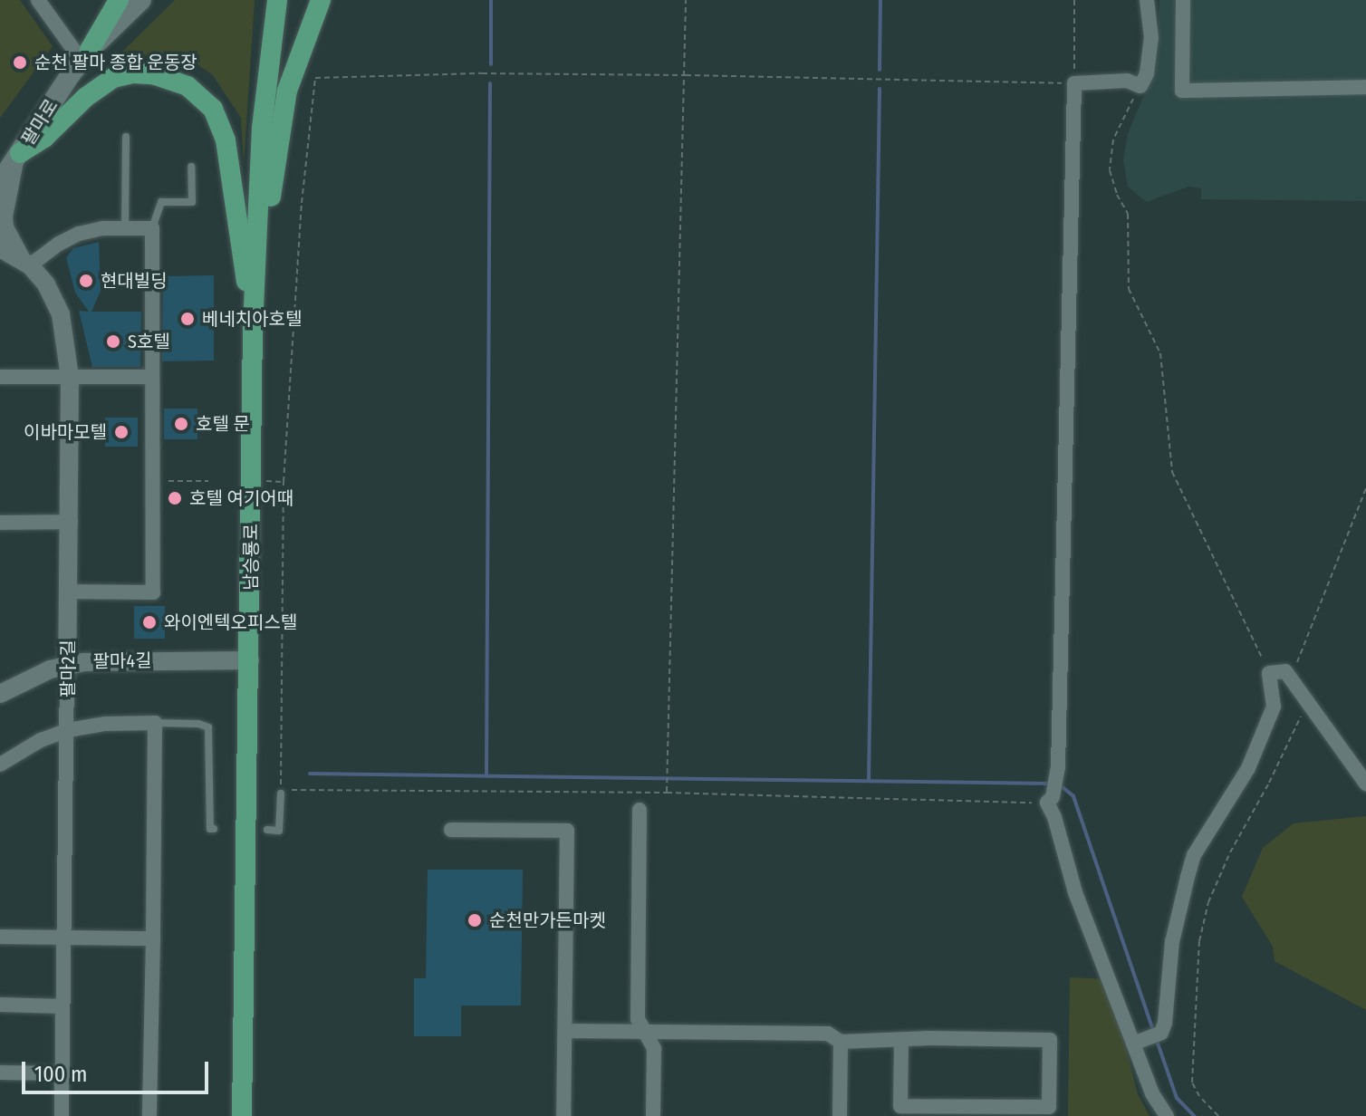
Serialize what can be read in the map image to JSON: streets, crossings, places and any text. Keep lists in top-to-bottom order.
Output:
{
  "streets": {
    "main road": ["팔마로", "남승룡로"],
    "street": ["팔마4길", "팔마2길"]
  },
  "crossings": [
    ["남승룡로", "팔마4길"],
    ["팔마4길", "팔마2길"]
  ],
  "places": [
    "순천 팔마 종합 운동장",
    "현대빌딩",
    "베네치아호텔",
    "S호텔",
    "호텔 문",
    "이바마모텔",
    "호텔 여기어때",
    "와이엔텍오피스텔",
    "순천만가든마켓"
  ],
  "scale_bar": "100 m"
}
